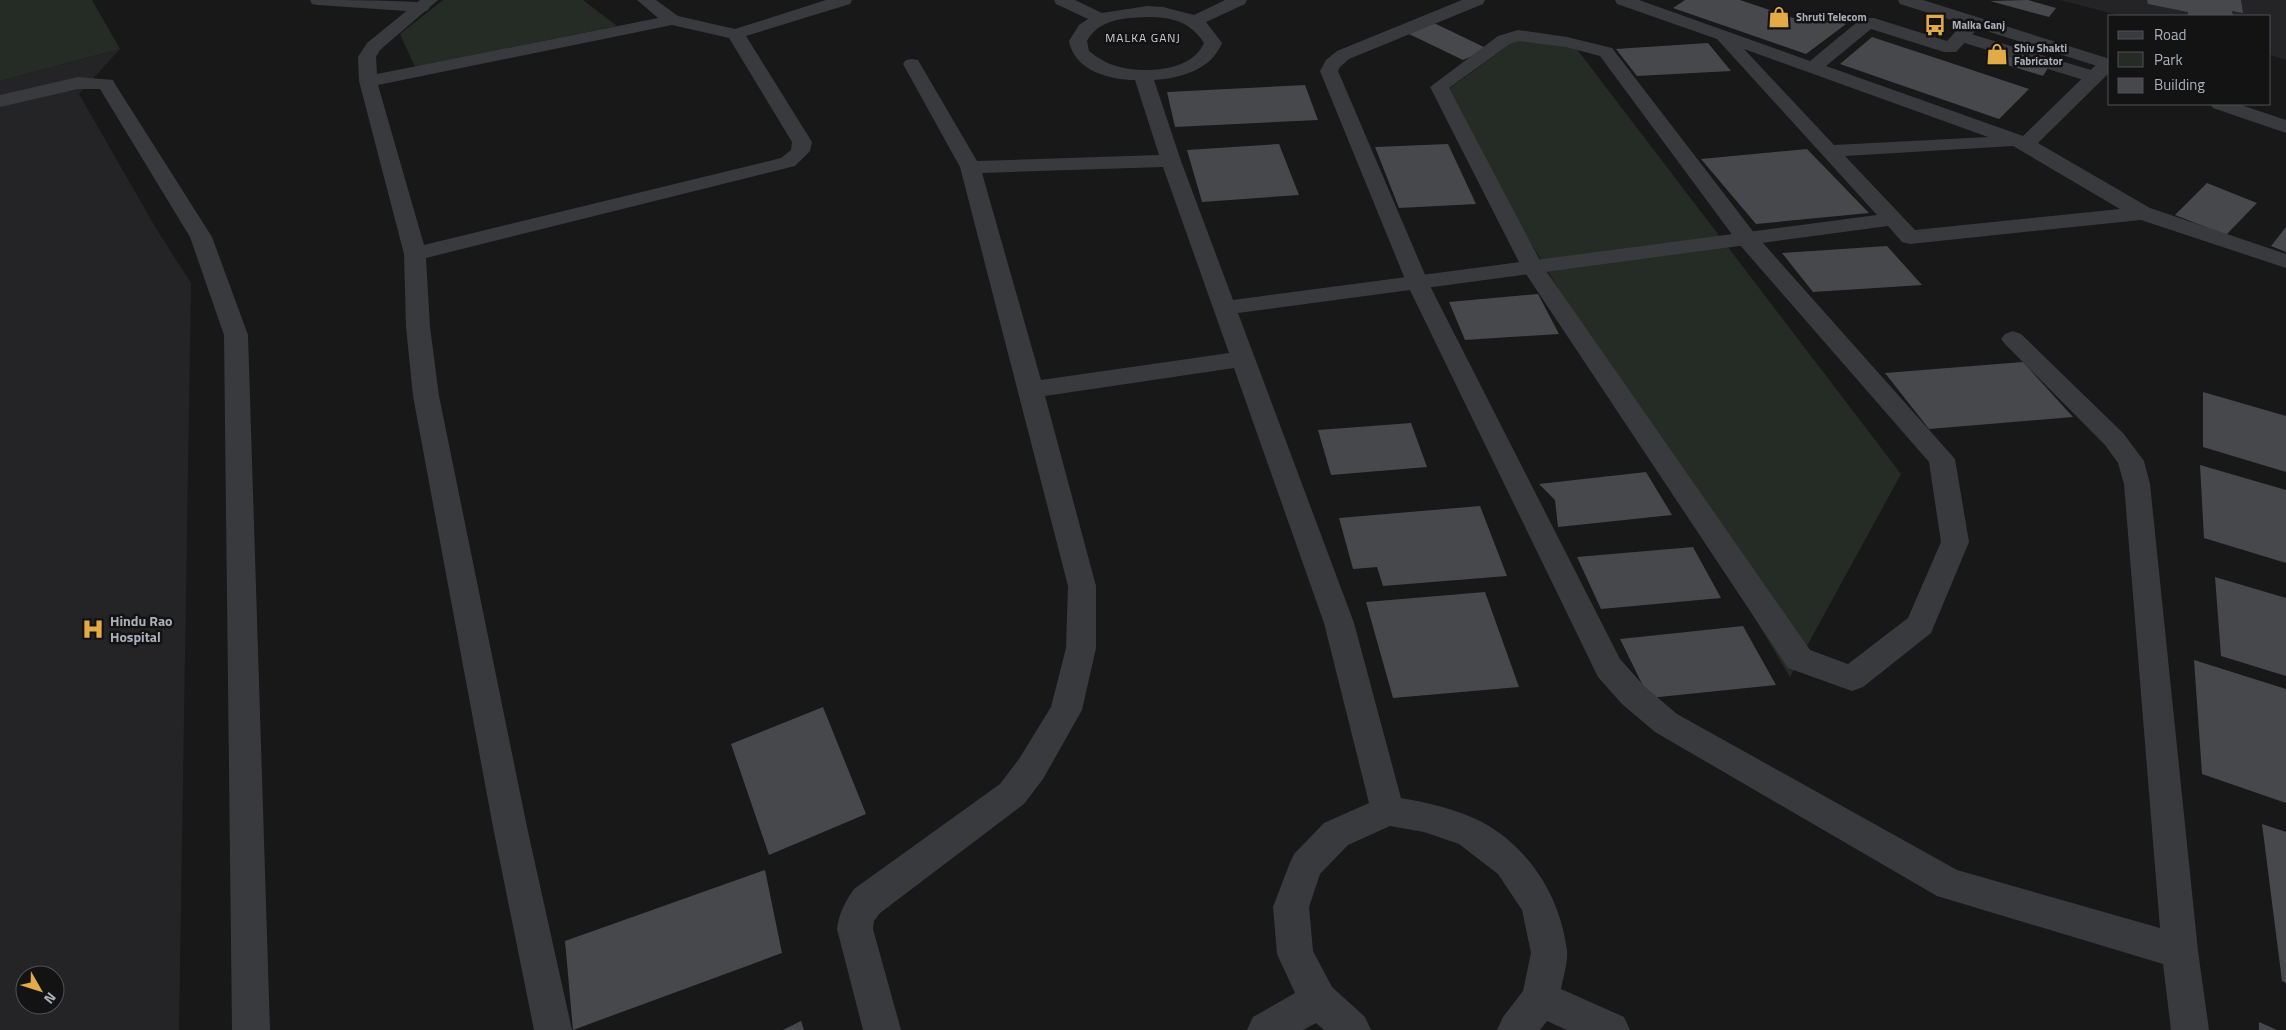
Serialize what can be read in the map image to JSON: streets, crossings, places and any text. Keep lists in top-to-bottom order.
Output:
{
  "districts": ["MALKA GANJ"],
  "places": {
    "shop": ["Shruti Telecom", "Shiv Shakti Fabricator"],
    "bus stop": ["Malka Ganj"],
    "hospital": ["Hindu Rao Hospital"]
  },
  "legend": ["Road", "Park", "Building"],
  "north": "bottom right"
}
